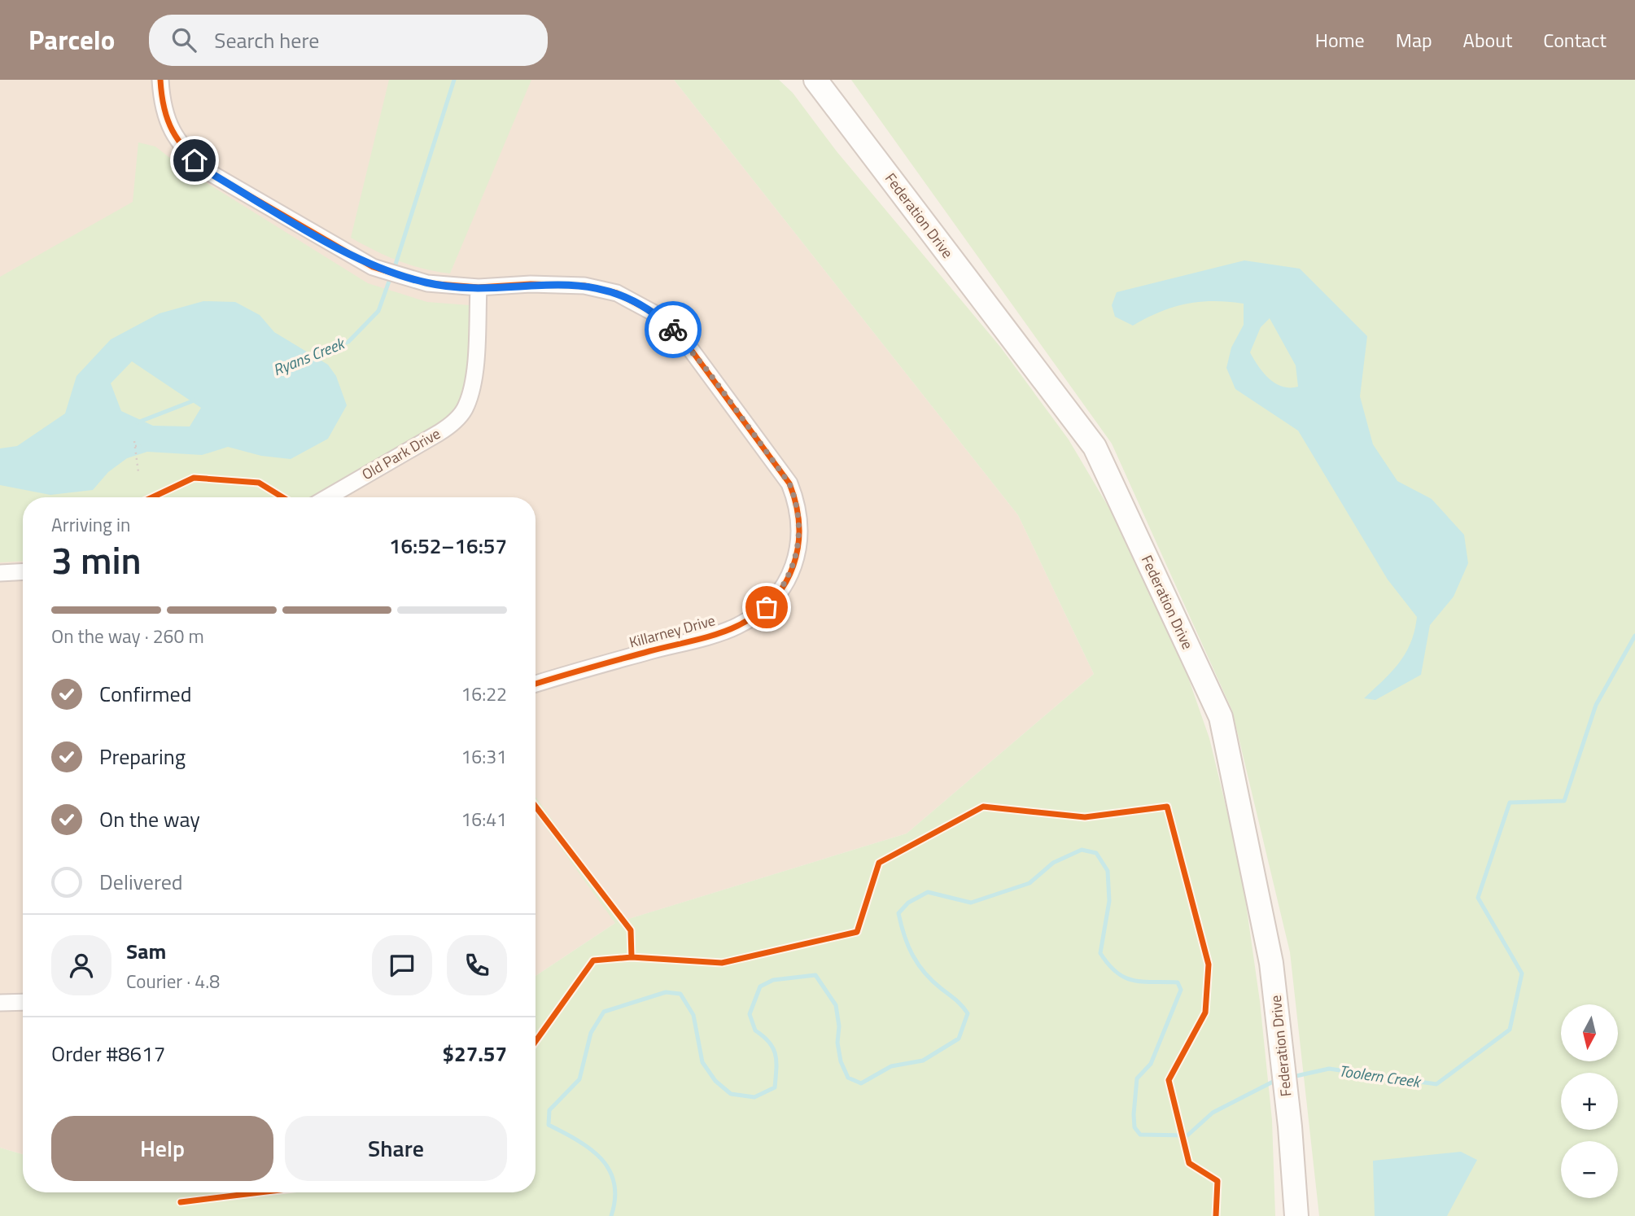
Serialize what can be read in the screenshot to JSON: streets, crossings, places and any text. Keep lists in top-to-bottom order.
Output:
{
  "streets": {
    "main road": ["Federation Drive"],
    "street": ["Old Park Drive", "Killarney Drive"]
  },
  "crossings": [
    ["Old Park Drive", "Killarney Drive"]
  ],
  "water": ["Ryans Creek", "Toolern Creek"],
  "north": "bottom",
  "page": {
    "header": "Parcelo",
    "search": "Search here",
    "nav": [
      "Home",
      "Map",
      "About",
      "Contact"
    ],
    "heading": ["3 min", "Arriving in", "16:52–16:57"],
    "panel": [
      "Sam",
      "Courier · 4.8",
      "Order #8617",
      "$27.57"
    ],
    "bar": "On the way · 260 m",
    "list": [
      ["Confirmed", "16:22"],
      ["Preparing", "16:31"],
      ["On the way", "16:41"],
      "Delivered"
    ],
    "map_buttons": ["+", "−"],
    "buttons": ["Help", "Share"]
  }
}
